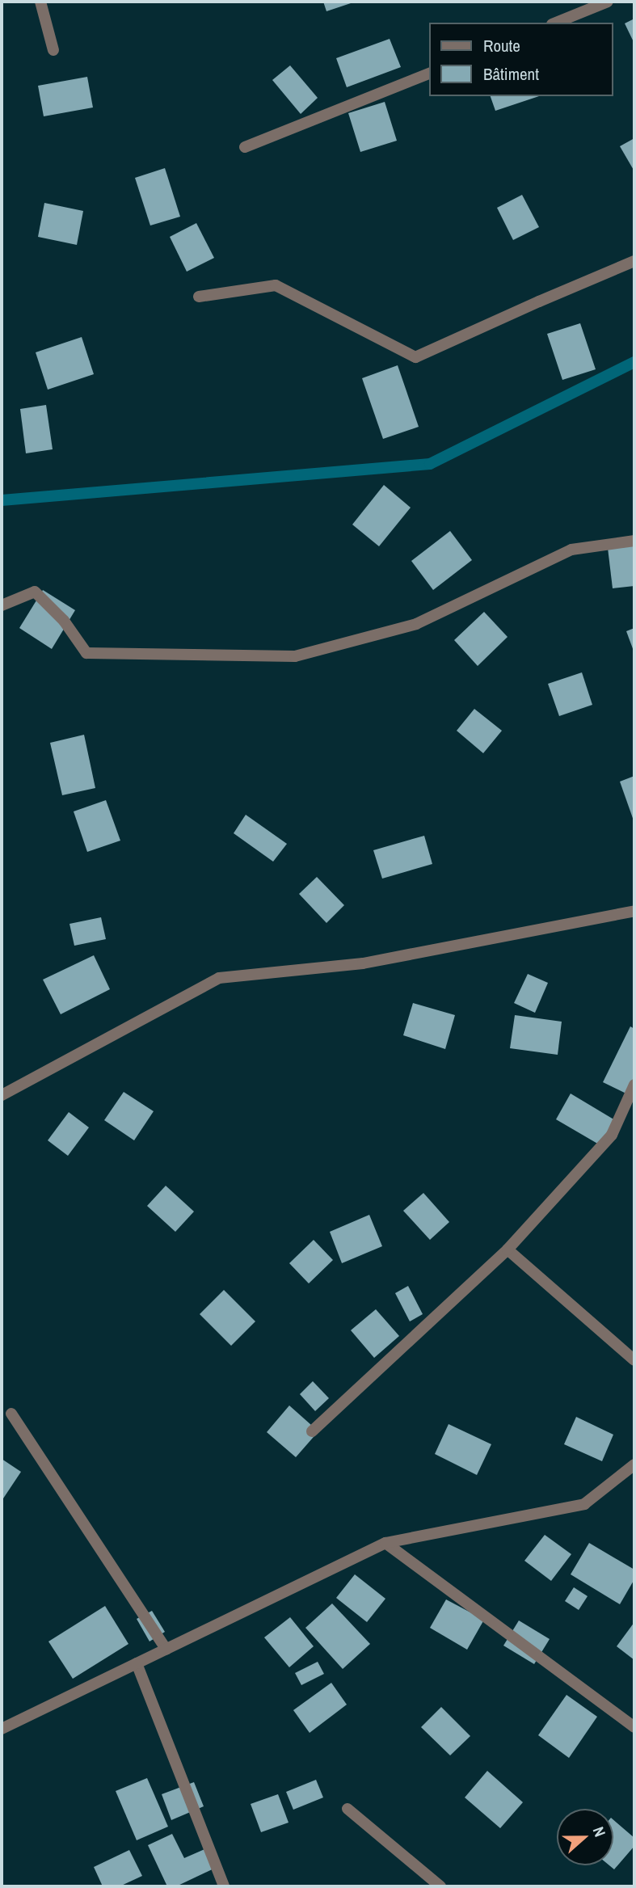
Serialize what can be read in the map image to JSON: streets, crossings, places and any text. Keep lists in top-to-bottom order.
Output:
{
  "legend": ["Route", "Bâtiment"],
  "north": "right"
}
